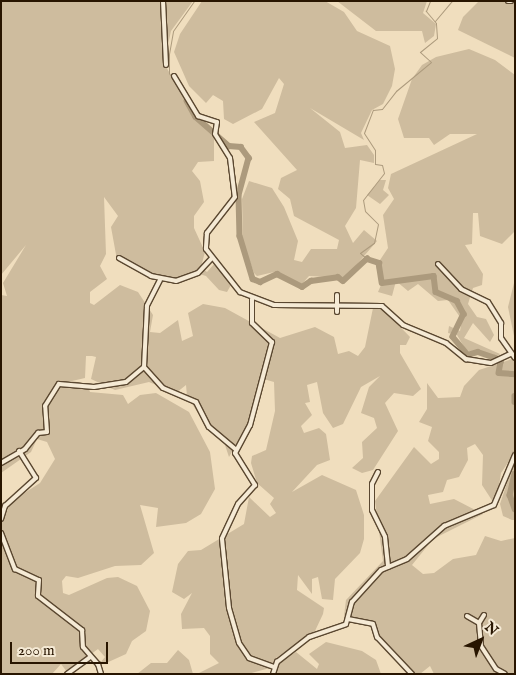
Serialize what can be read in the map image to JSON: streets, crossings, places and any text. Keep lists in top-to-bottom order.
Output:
{
  "scale_bar": "200 m",
  "north": "top right"
}
